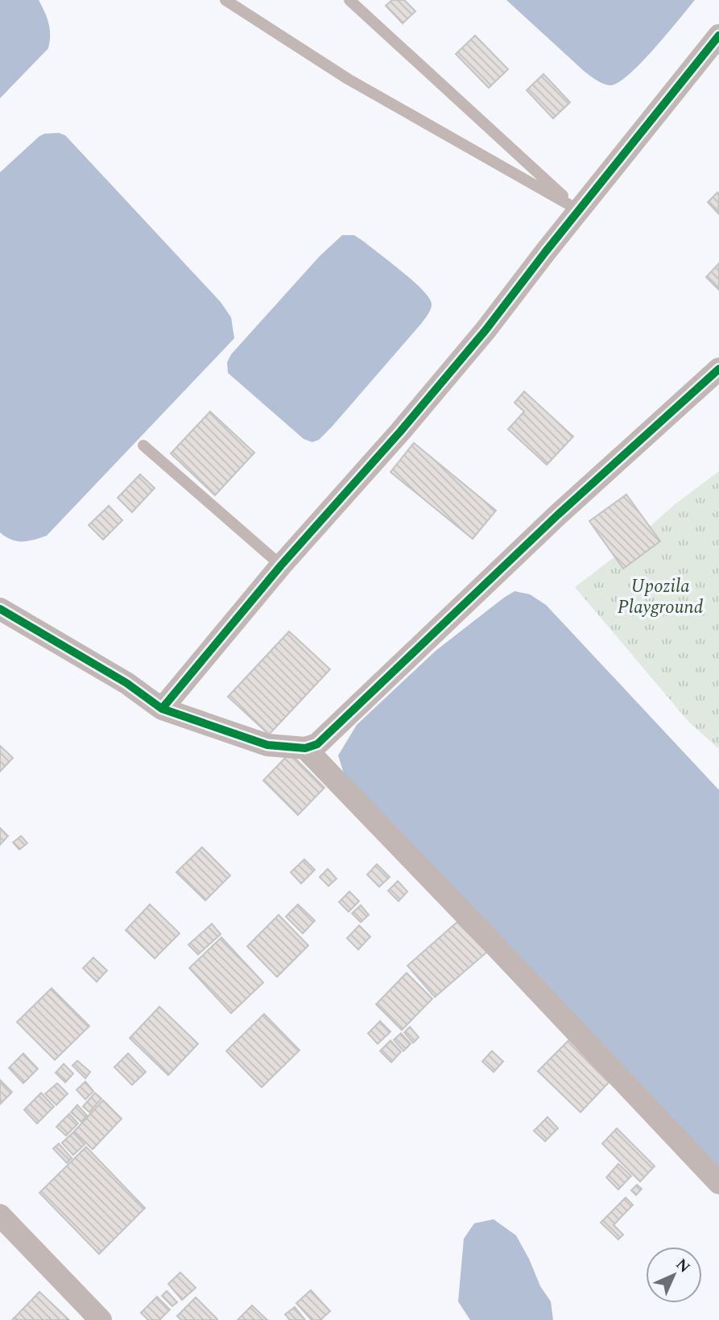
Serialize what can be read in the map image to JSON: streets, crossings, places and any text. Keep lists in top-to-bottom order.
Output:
{
  "parks": ["Upozila Playground"],
  "north": "top right"
}
